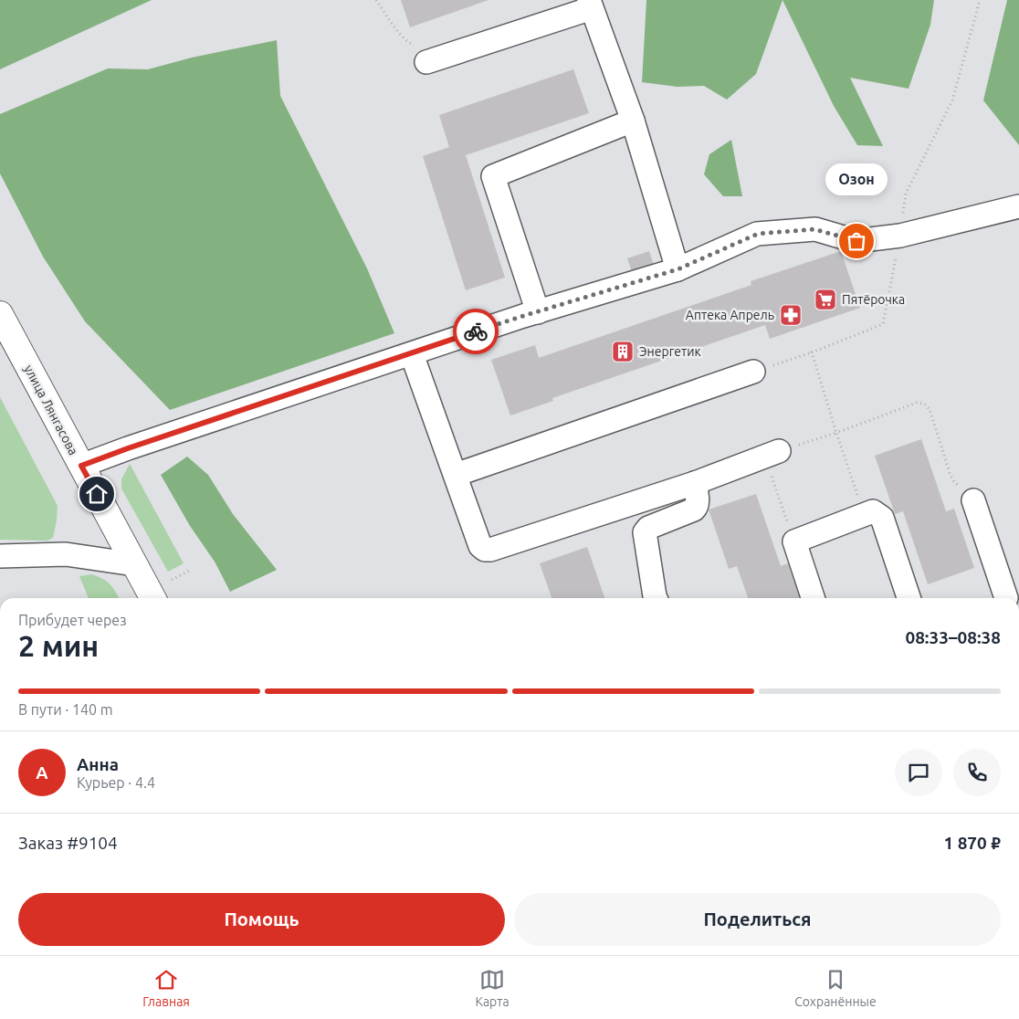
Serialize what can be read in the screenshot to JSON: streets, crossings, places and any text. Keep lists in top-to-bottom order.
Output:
{
  "streets": {
    "main road": ["улица Лянгасова"]
  },
  "places": {
    "other": ["Озон"],
    "supermarket": ["Пятёрочка"],
    "pharmacy": ["Аптека Апрель"],
    "building": ["Энергетик"]
  },
  "page": {
    "bubble": "Озон",
    "heading": ["2 мин", "Прибудет через", "08:33–08:38"],
    "panel": [
      "Анна",
      "Курьер · 4.4",
      "Заказ #9104",
      "1 870 ₽"
    ],
    "bar": "В пути · 140 m",
    "round": "А",
    "buttons": ["Помощь", "Поделиться"],
    "tabs": ["Главная", "Карта", "Сохранённые"]
  }
}
